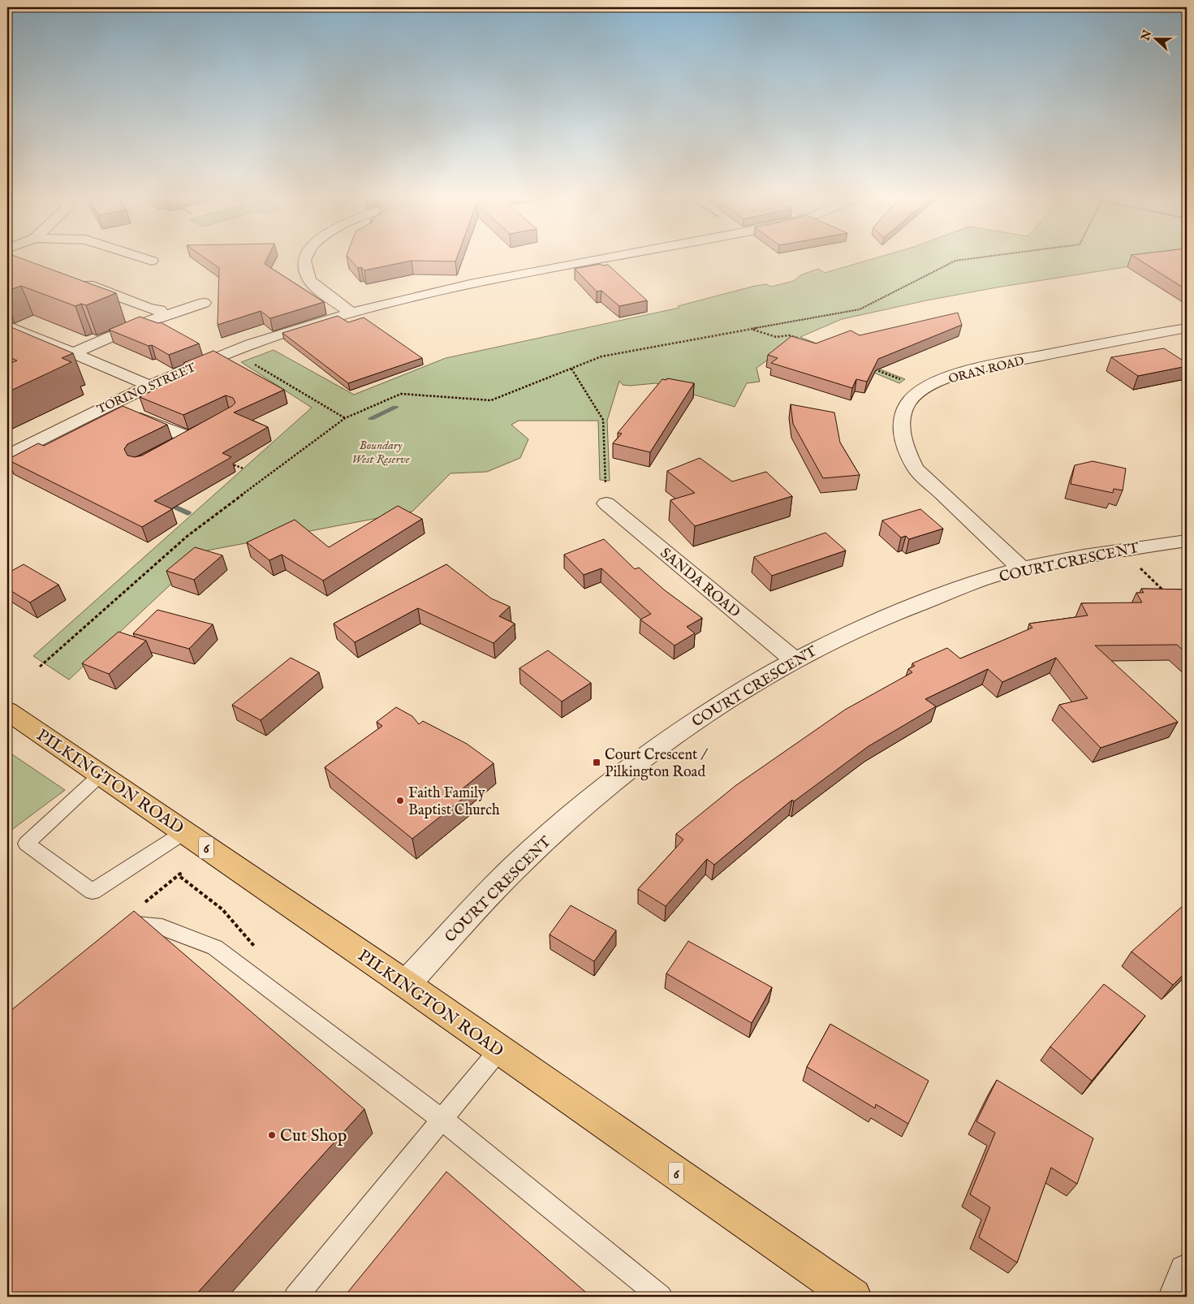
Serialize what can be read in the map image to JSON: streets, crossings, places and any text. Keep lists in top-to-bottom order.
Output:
{
  "streets": {
    "main road": ["PILKINGTON ROAD", "6"],
    "street": [
      "ORAN ROAD",
      "TORINO STREET",
      "COURT CRESCENT",
      "SANDA ROAD"
    ]
  },
  "crossings": [
    ["ORAN ROAD", "COURT CRESCENT"],
    ["COURT CRESCENT", "SANDA ROAD"],
    ["COURT CRESCENT", "PILKINGTON ROAD"]
  ],
  "parks": ["Boundary West Reserve"],
  "places": {
    "transit": ["Court Crescent / Pilkington Road"],
    "other": ["Faith Family Baptist Church", "Cut Shop"]
  },
  "north": "left"
}
